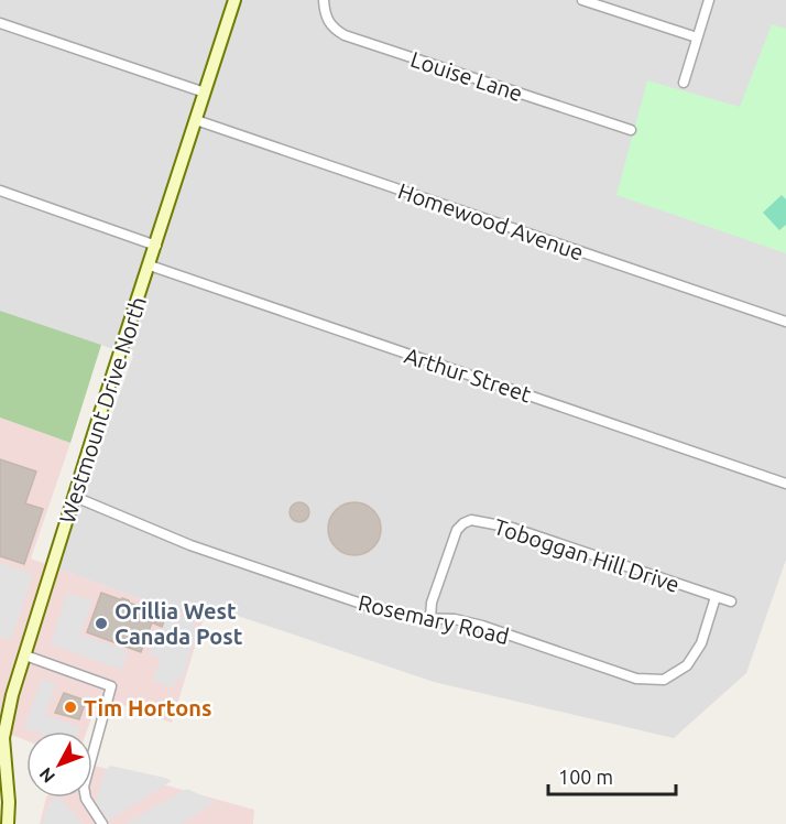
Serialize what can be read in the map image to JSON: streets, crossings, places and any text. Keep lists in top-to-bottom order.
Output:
{
  "streets": {
    "street": [
      "Louise Lane",
      "Homewood Avenue",
      "Arthur Street",
      "Westmount Drive North",
      "Toboggan Hill Drive",
      "Rosemary Road"
    ]
  },
  "crossings": [
    ["Homewood Avenue", "Westmount Drive North"],
    ["Arthur Street", "Westmount Drive North"],
    ["Westmount Drive North", "Rosemary Road"],
    ["Toboggan Hill Drive", "Rosemary Road"]
  ],
  "places": ["Orillia West Canada Post", "Tim Hortons"],
  "scale_bar": "100 m",
  "north": "bottom left"
}
